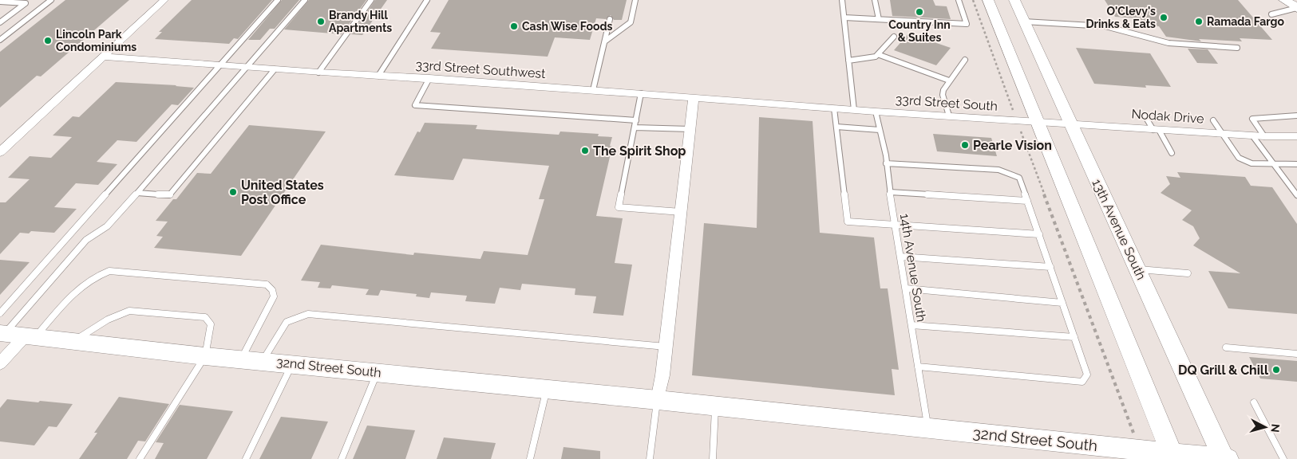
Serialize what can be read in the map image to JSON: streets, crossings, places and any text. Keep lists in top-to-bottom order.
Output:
{
  "streets": {
    "main road": ["13th Avenue South", "32nd Street South"],
    "street": ["33rd Street Southwest", "33rd Street South", "Nodak Drive"],
    "lane": ["14th Avenue South"]
  },
  "crossings": [
    ["33rd Street Southwest", "33rd Street South"],
    ["33rd Street South", "Nodak Drive"],
    ["33rd Street South", "14th Avenue South"],
    ["Nodak Drive", "13th Avenue South"],
    ["13th Avenue South", "32nd Street South"],
    ["14th Avenue South", "32nd Street South"]
  ],
  "places": [
    "Country Inn & Suites",
    "O'Clevy's Drinks & Eats",
    "Brandy Hill Apartments",
    "Ramada Fargo",
    "Cash Wise Foods",
    "Lincoln Park Condominiums",
    "Pearle Vision",
    "The Spirit Shop",
    "United States Post Office",
    "DQ Grill & Chill"
  ],
  "north": "right"
}
